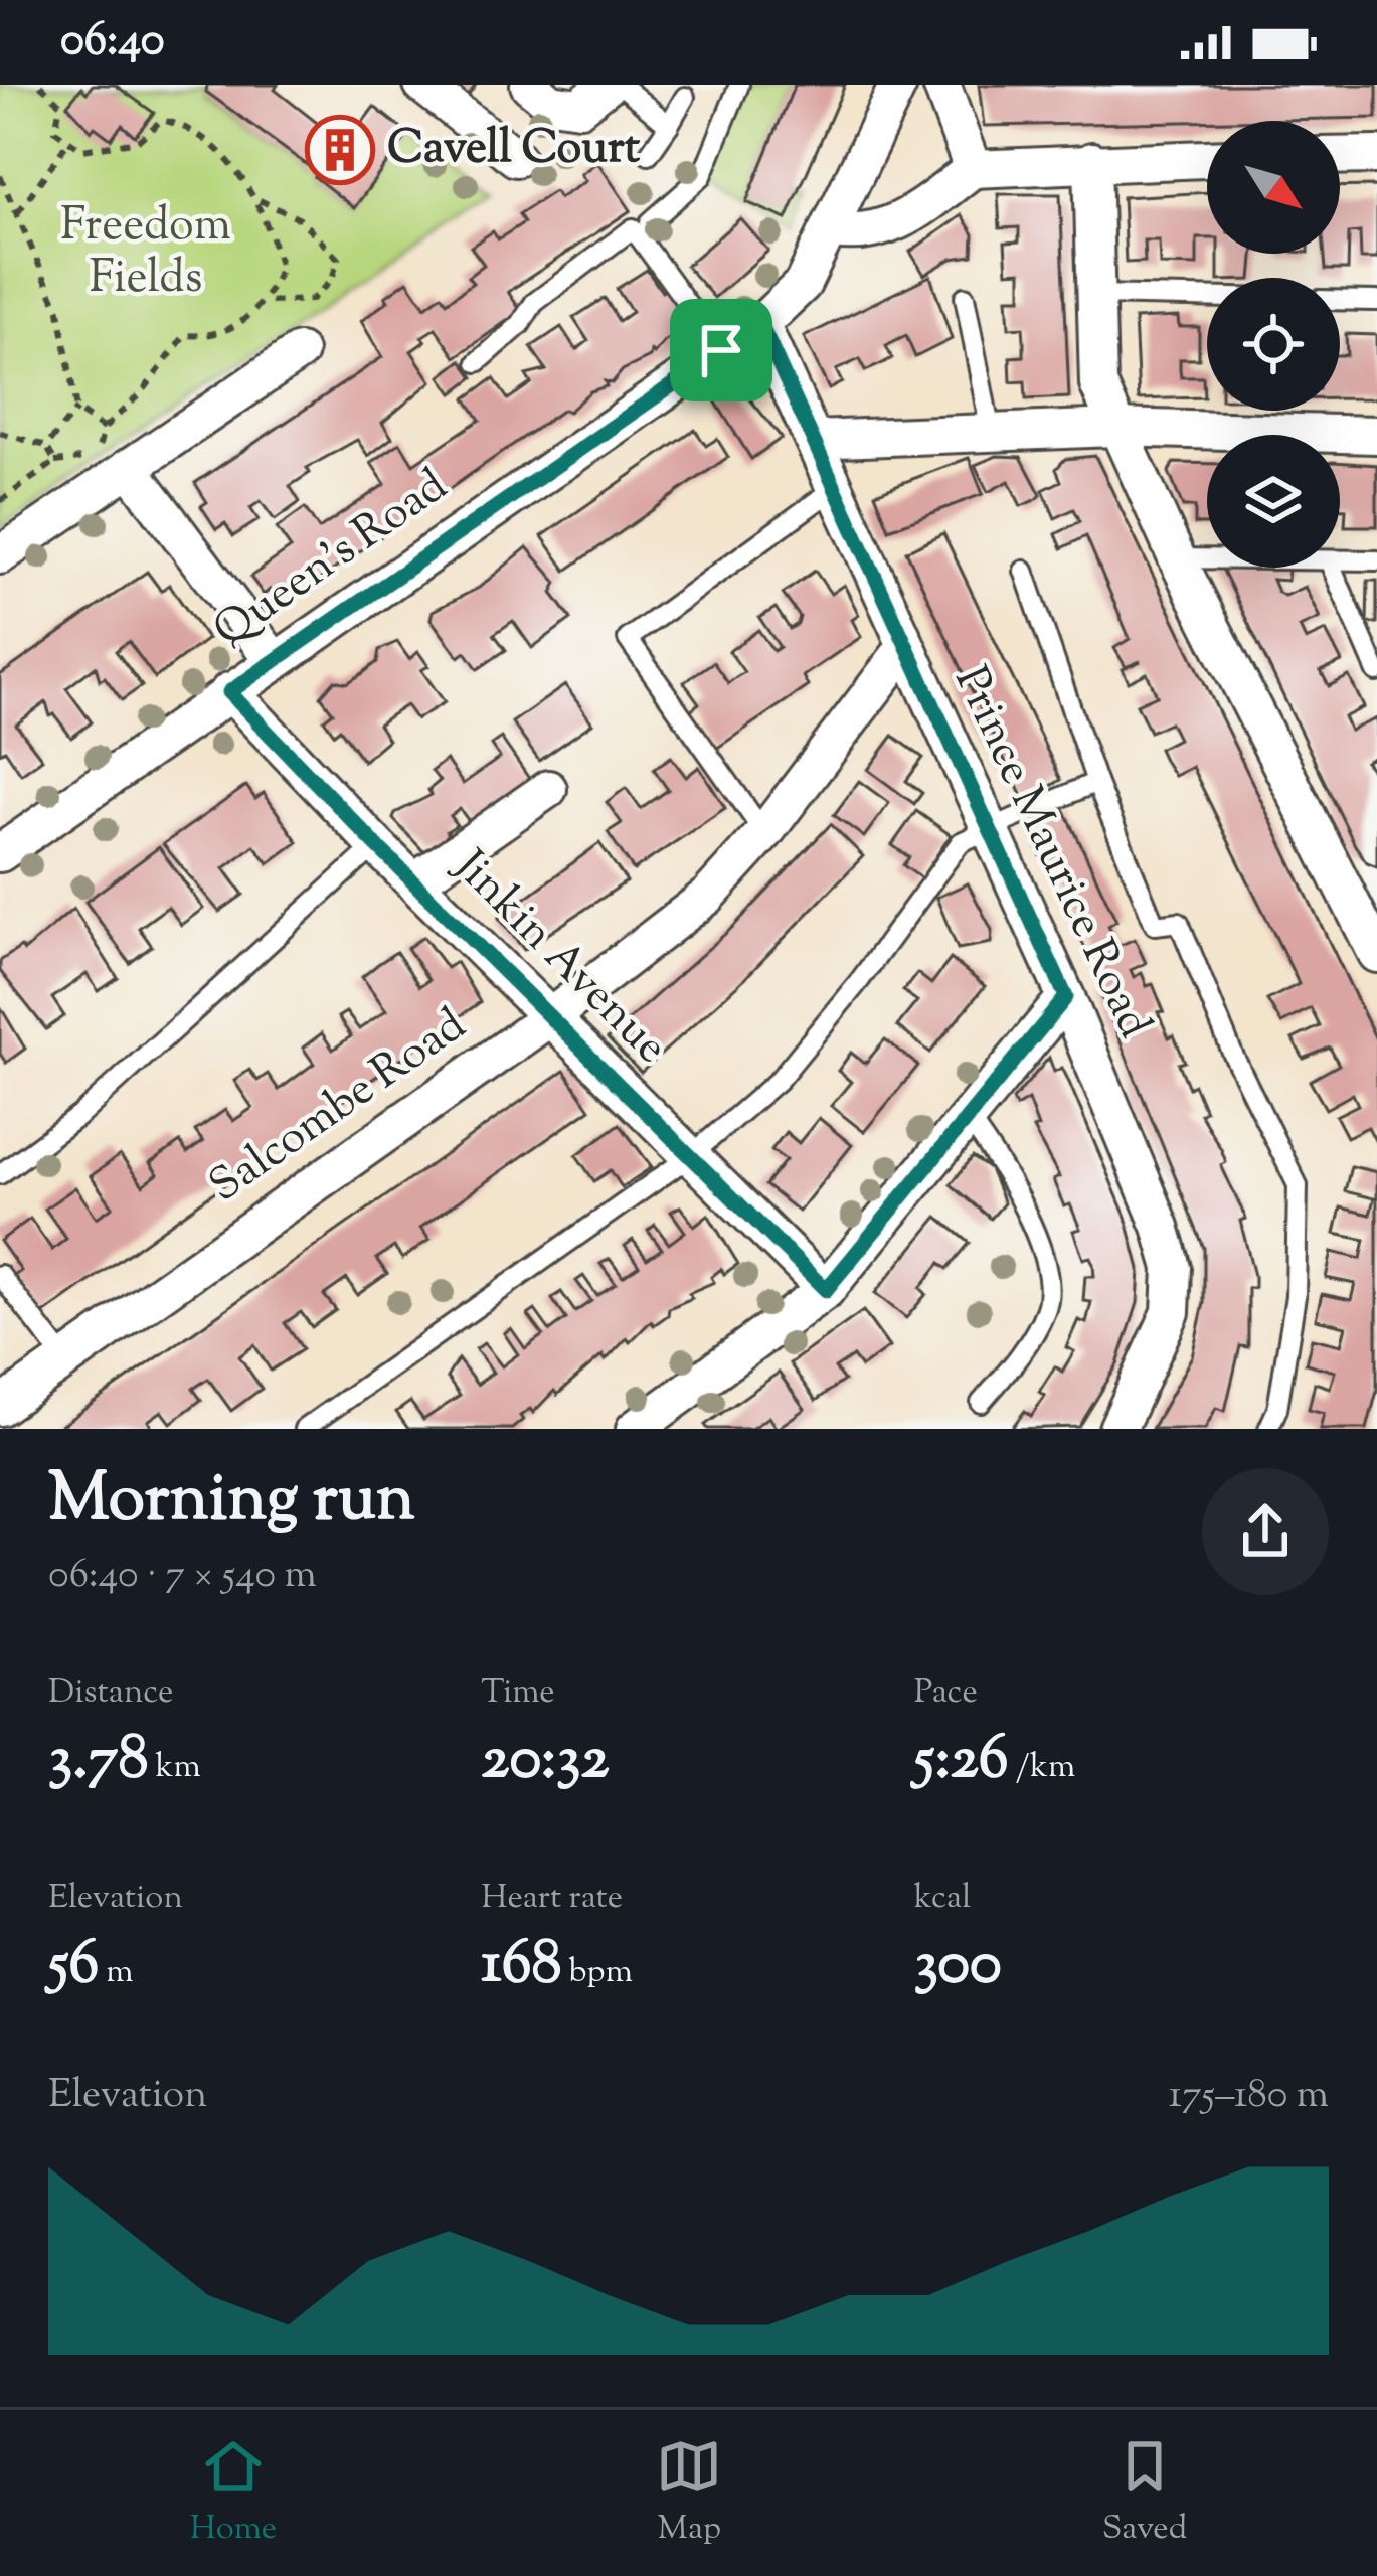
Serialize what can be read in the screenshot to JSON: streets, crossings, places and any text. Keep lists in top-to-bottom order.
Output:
{
  "streets": {
    "street": [
      "Queen's Road",
      "Prince Maurice Road",
      "Jinkin Avenue",
      "Salcombe Road"
    ]
  },
  "crossings": [
    ["Queen's Road", "Prince Maurice Road"],
    ["Queen's Road", "Jinkin Avenue"],
    ["Prince Maurice Road", "Salcombe Road"],
    ["Jinkin Avenue", "Salcombe Road"]
  ],
  "parks": ["Freedom Fields"],
  "places": {
    "building": ["Cavell Court"]
  },
  "north": "bottom right",
  "page": {
    "status": "06:40",
    "heading": ["Morning run", "06:40 · 7 × 540 m"],
    "stats": [
      ["Distance", "3.78 km"],
      ["Time", "20:32"],
      ["Pace", "5:26 /km"],
      ["Elevation", "56 m"],
      ["Heart rate", "168 bpm"],
      ["kcal", "300"]
    ],
    "chart": ["Elevation", "175–180 m"],
    "tabs": ["Home", "Map", "Saved"]
  }
}
